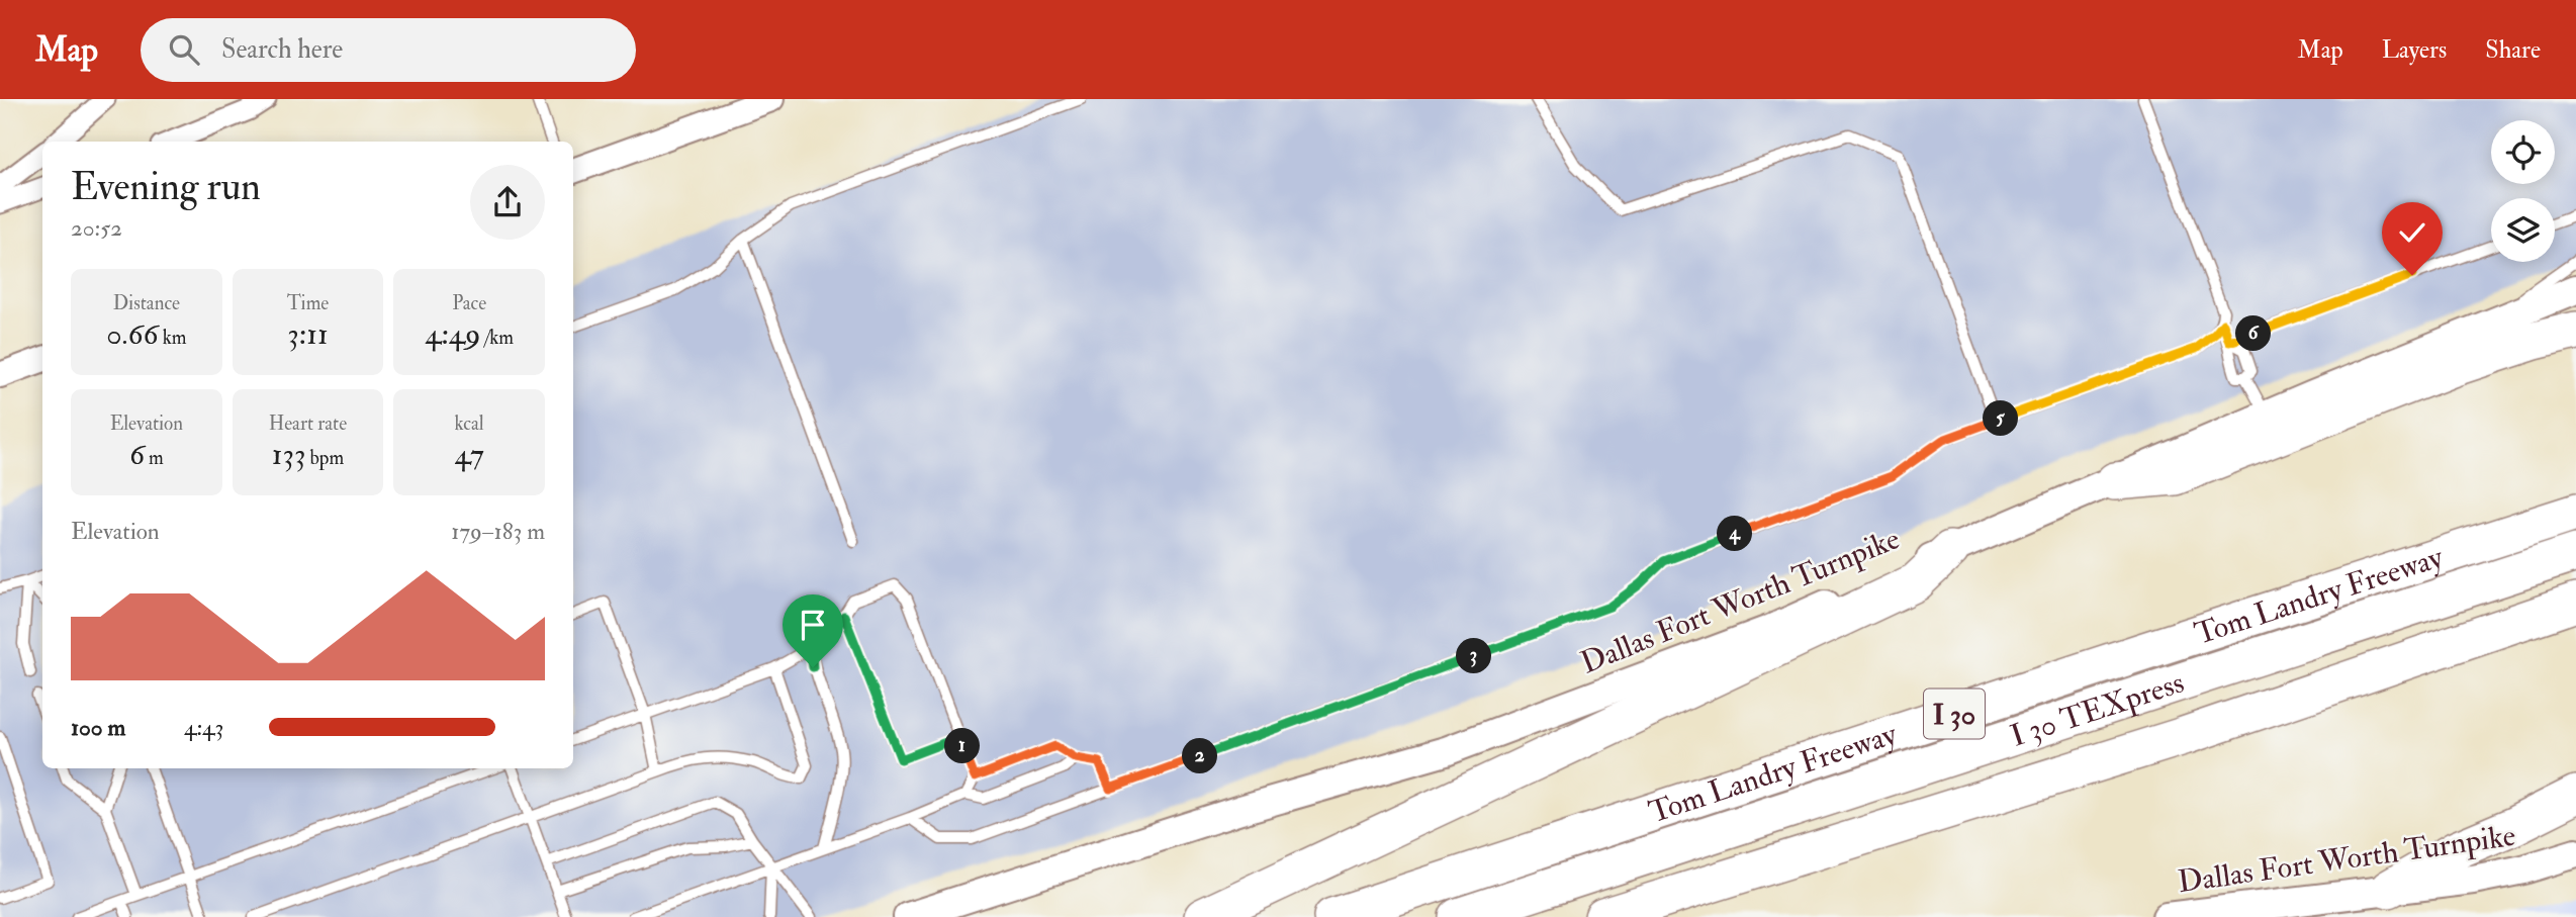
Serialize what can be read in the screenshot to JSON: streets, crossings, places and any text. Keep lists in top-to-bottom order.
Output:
{
  "streets": {
    "highway": ["Tom Landry Freeway", "I 30 TEXpress", "I 30"],
    "main road": ["Dallas Fort Worth Turnpike"]
  },
  "page": {
    "header": "Map",
    "search": "Search here",
    "nav": ["Map", "Layers", "Share"],
    "heading": ["Evening run", "20:52"],
    "stats": [
      ["Distance", "0.66 km"],
      ["Time", "3:11"],
      ["Pace", "4:49 /km"],
      ["Elevation", "6 m"],
      ["Heart rate", "133 bpm"],
      ["kcal", "47"]
    ],
    "pins": [
      "6",
      "5",
      "4",
      "3",
      "1",
      "2"
    ],
    "chart": ["Elevation", "179–183 m"],
    "list": [
      {
        "name": "100 m",
        "note": "4:43"
      }
    ]
  }
}
